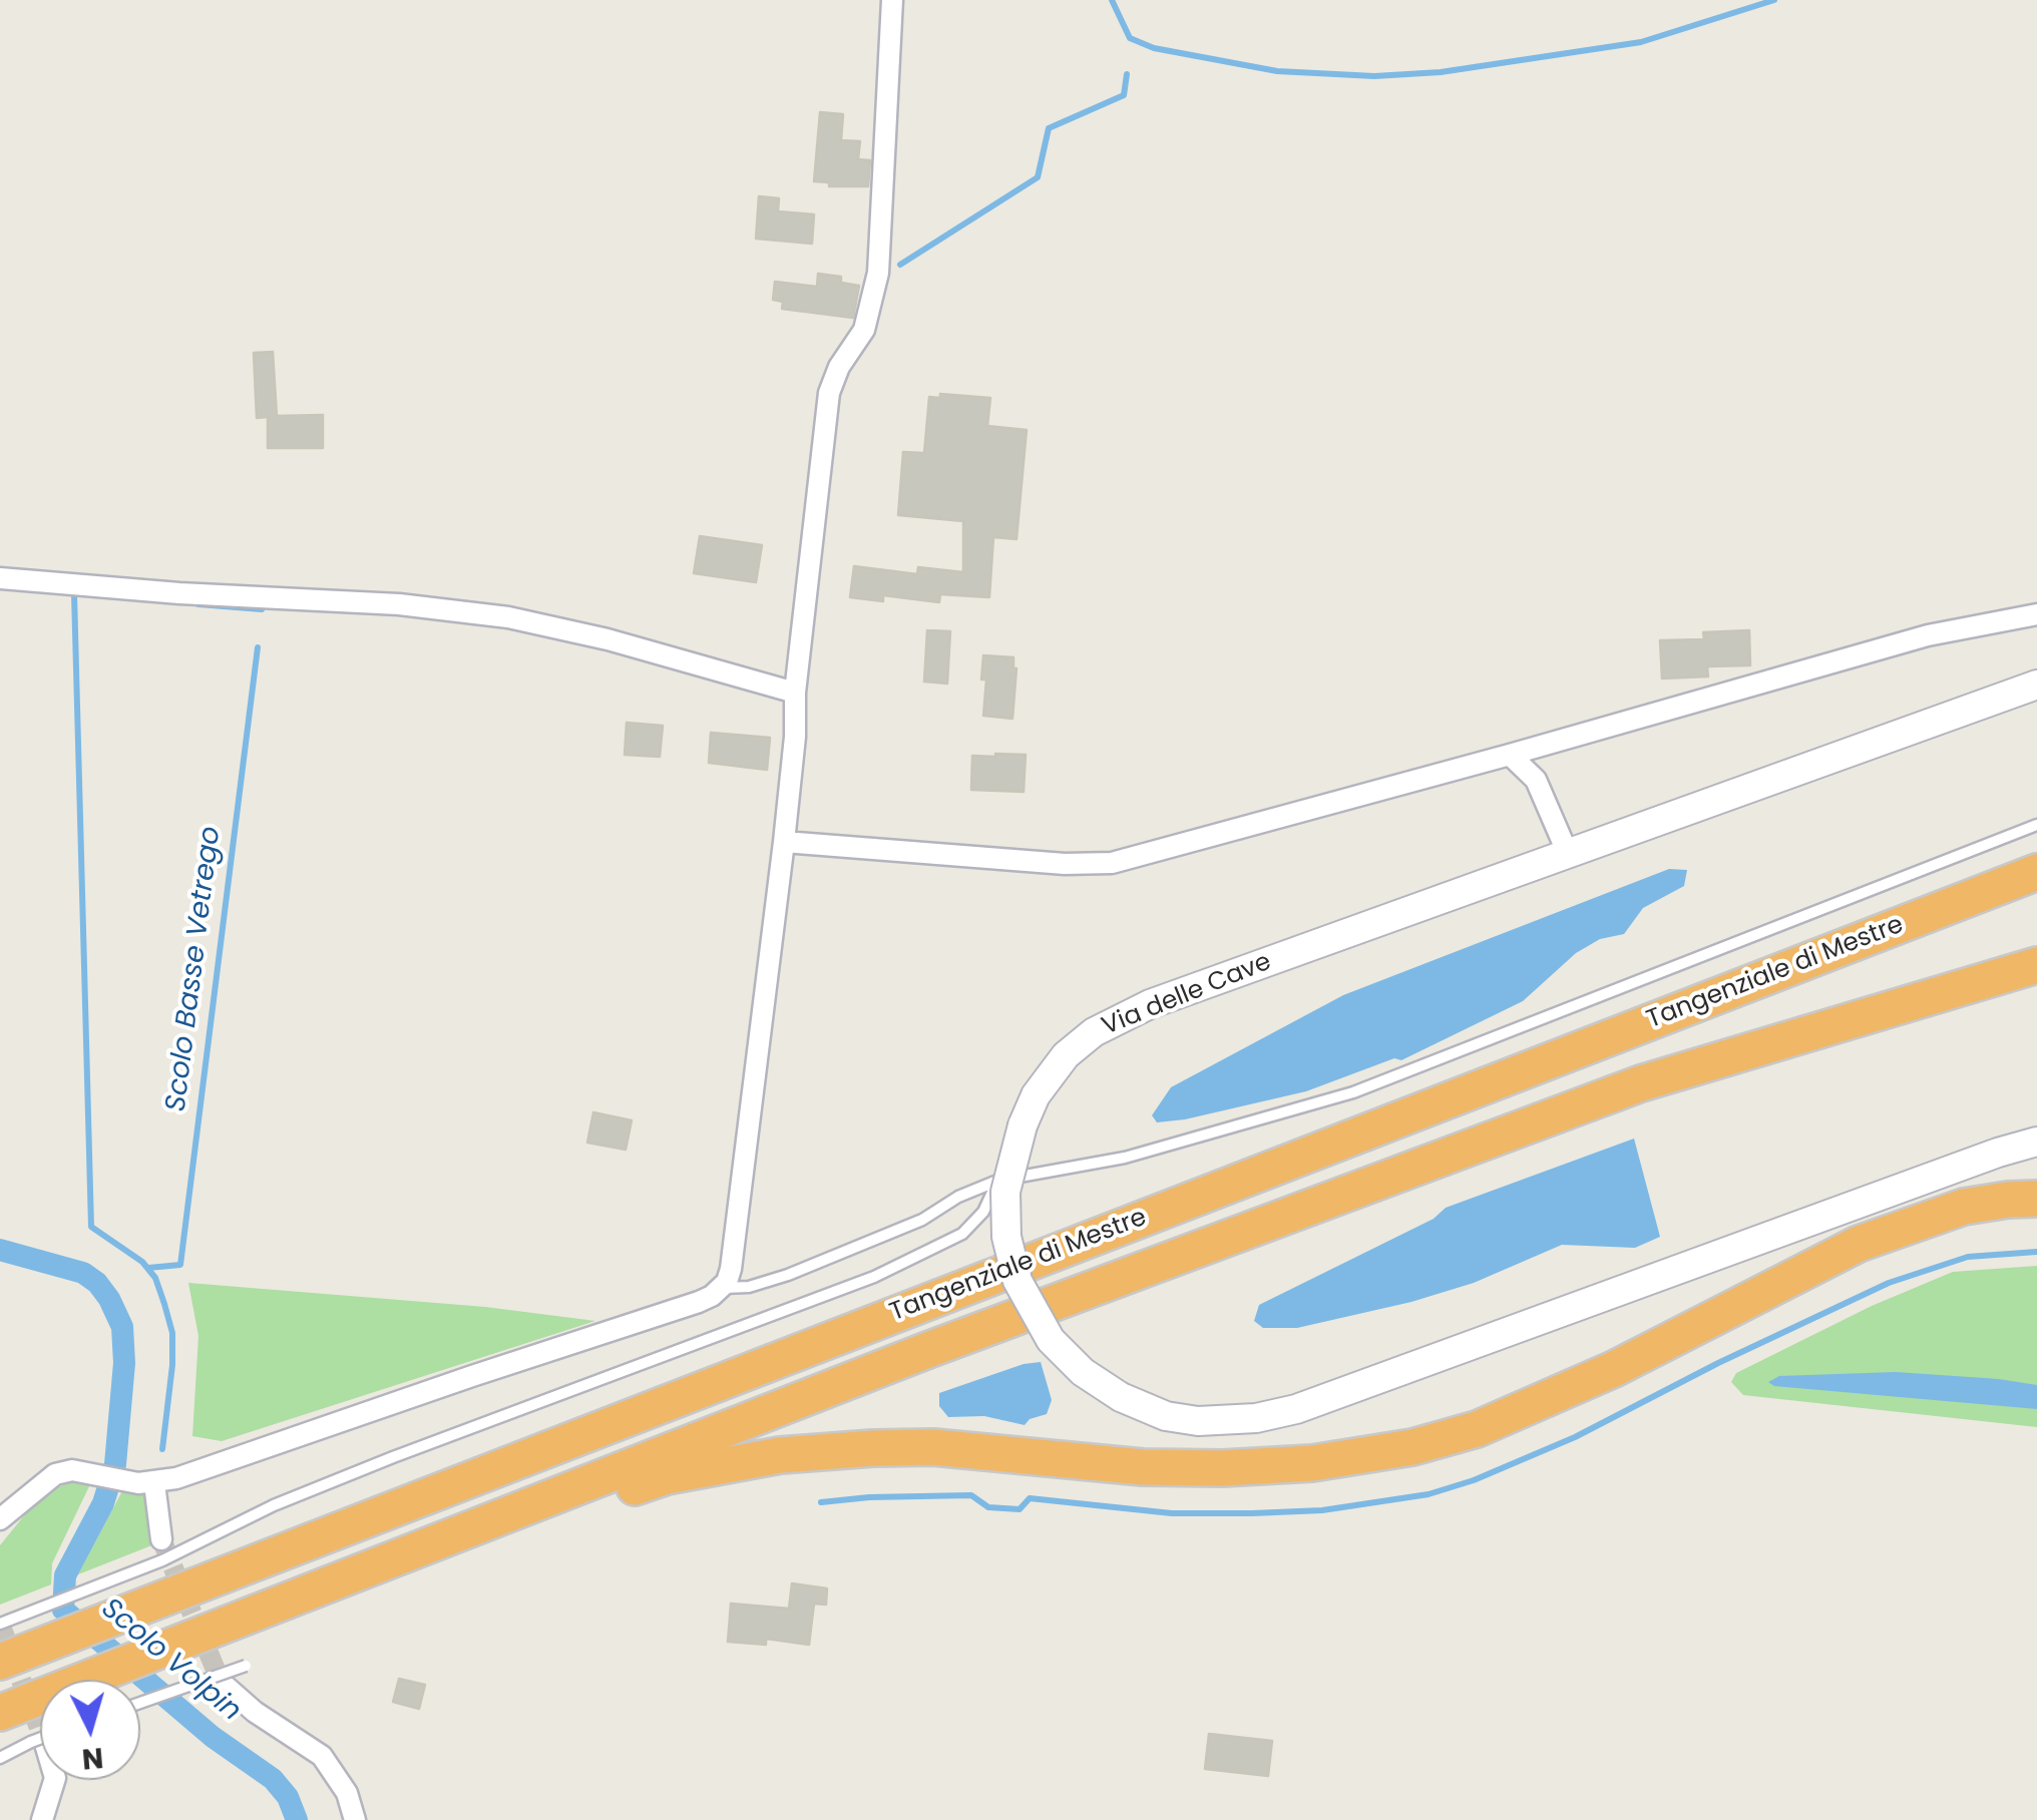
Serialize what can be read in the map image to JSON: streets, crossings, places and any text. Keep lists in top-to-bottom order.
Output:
{
  "streets": {
    "highway": ["Tangenziale di Mestre"],
    "main road": ["Via delle Cave"]
  },
  "water": ["Scolo Basse Vetrego", "Scolo Volpin"],
  "north": "bottom"
}
